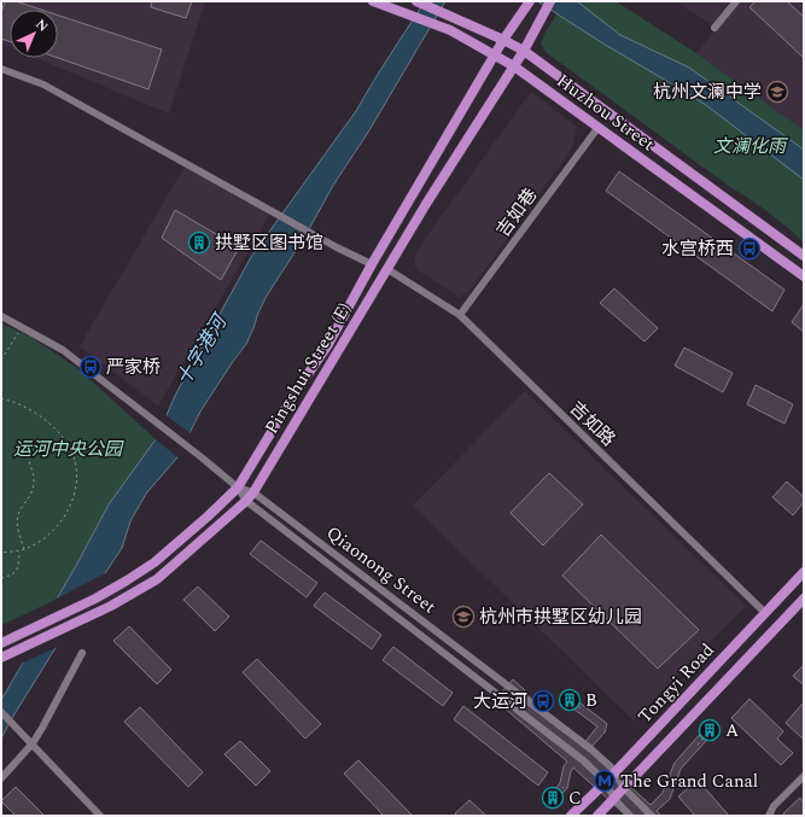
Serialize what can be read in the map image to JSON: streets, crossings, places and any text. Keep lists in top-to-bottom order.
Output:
{
  "streets": {
    "main road": ["Huzhou Street", "Pingshui Street (E)", "Tongyi Road"],
    "street": ["吉如巷", "吉如路", "Qiaonong Street"]
  },
  "crossings": [
    ["Huzhou Street", "吉如巷"],
    ["Huzhou Street", "Pingshui Street (E)"],
    ["吉如巷", "吉如路"],
    ["Pingshui Street (E)", "吉如路"],
    ["Pingshui Street (E)", "Qiaonong Street"],
    ["吉如路", "Tongyi Road"],
    ["Qiaonong Street", "Tongyi Road"]
  ],
  "water": ["十字港河"],
  "parks": ["文澜化雨", "运河中央公园"],
  "places": {
    "school or university": ["杭州文澜中学", "杭州市拱墅区幼儿园"],
    "building": [
      "拱墅区图书馆",
      "B",
      "A",
      "C"
    ],
    "bus stop": ["水宫桥西", "严家桥", "大运河"],
    "metro station": ["The Grand Canal"]
  },
  "north": "top right"
}
